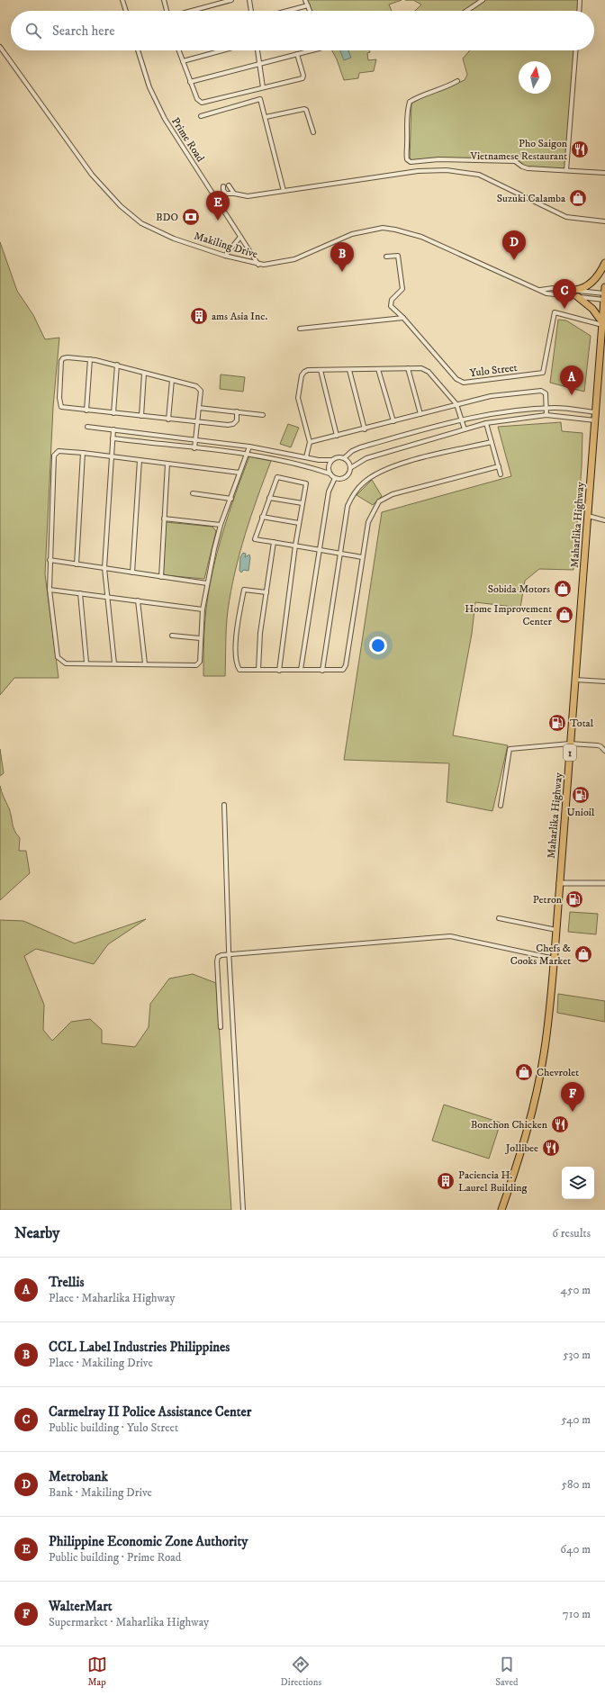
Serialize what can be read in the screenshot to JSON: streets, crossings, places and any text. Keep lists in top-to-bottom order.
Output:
{
  "streets": {
    "highway": ["Maharlika Highway", "1"],
    "street": ["Prime Road", "Makiling Drive", "Yulo Street"]
  },
  "crossings": [
    ["Prime Road", "Makiling Drive"],
    ["Makiling Drive", "Maharlika Highway"],
    ["Yulo Street", "Maharlika Highway"]
  ],
  "places": {
    "restaurant": ["Pho Saigon Vietnamese Restaurant", "Bonchon Chicken", "Jollibee"],
    "shop": [
      "Suzuki Calamba",
      "Sobida Motors",
      "Home Improvement Center",
      "Chefs & Cooks Market",
      "Chevrolet"
    ],
    "bank": ["BDO"],
    "building": ["ams Asia Inc.", "Paciencia H. Laurel Building"],
    "fuel station": ["Total", "Unioil", "Petron"]
  },
  "north": "top",
  "page": {
    "search": "Search here",
    "pins": [
      "E",
      "D",
      "B",
      "C",
      "A",
      "F"
    ],
    "heading": ["Nearby", "6 results"],
    "list": [
      {
        "mark": "A",
        "name": "Trellis",
        "note": "Place · Maharlika Highway",
        "value": "450 m"
      },
      {
        "mark": "B",
        "name": "CCL Label Industries Philippines",
        "note": "Place · Makiling Drive",
        "value": "530 m"
      },
      {
        "mark": "C",
        "name": "Carmelray II Police Assistance Center",
        "note": "Public building · Yulo Street",
        "value": "540 m"
      },
      {
        "mark": "D",
        "name": "Metrobank",
        "note": "Bank · Makiling Drive",
        "value": "580 m"
      },
      {
        "mark": "E",
        "name": "Philippine Economic Zone Authority",
        "note": "Public building · Prime Road",
        "value": "640 m"
      },
      {
        "mark": "F",
        "name": "WalterMart",
        "note": "Supermarket · Maharlika Highway",
        "value": "710 m"
      }
    ],
    "nav": ["Map", "Directions", "Saved"]
  }
}
